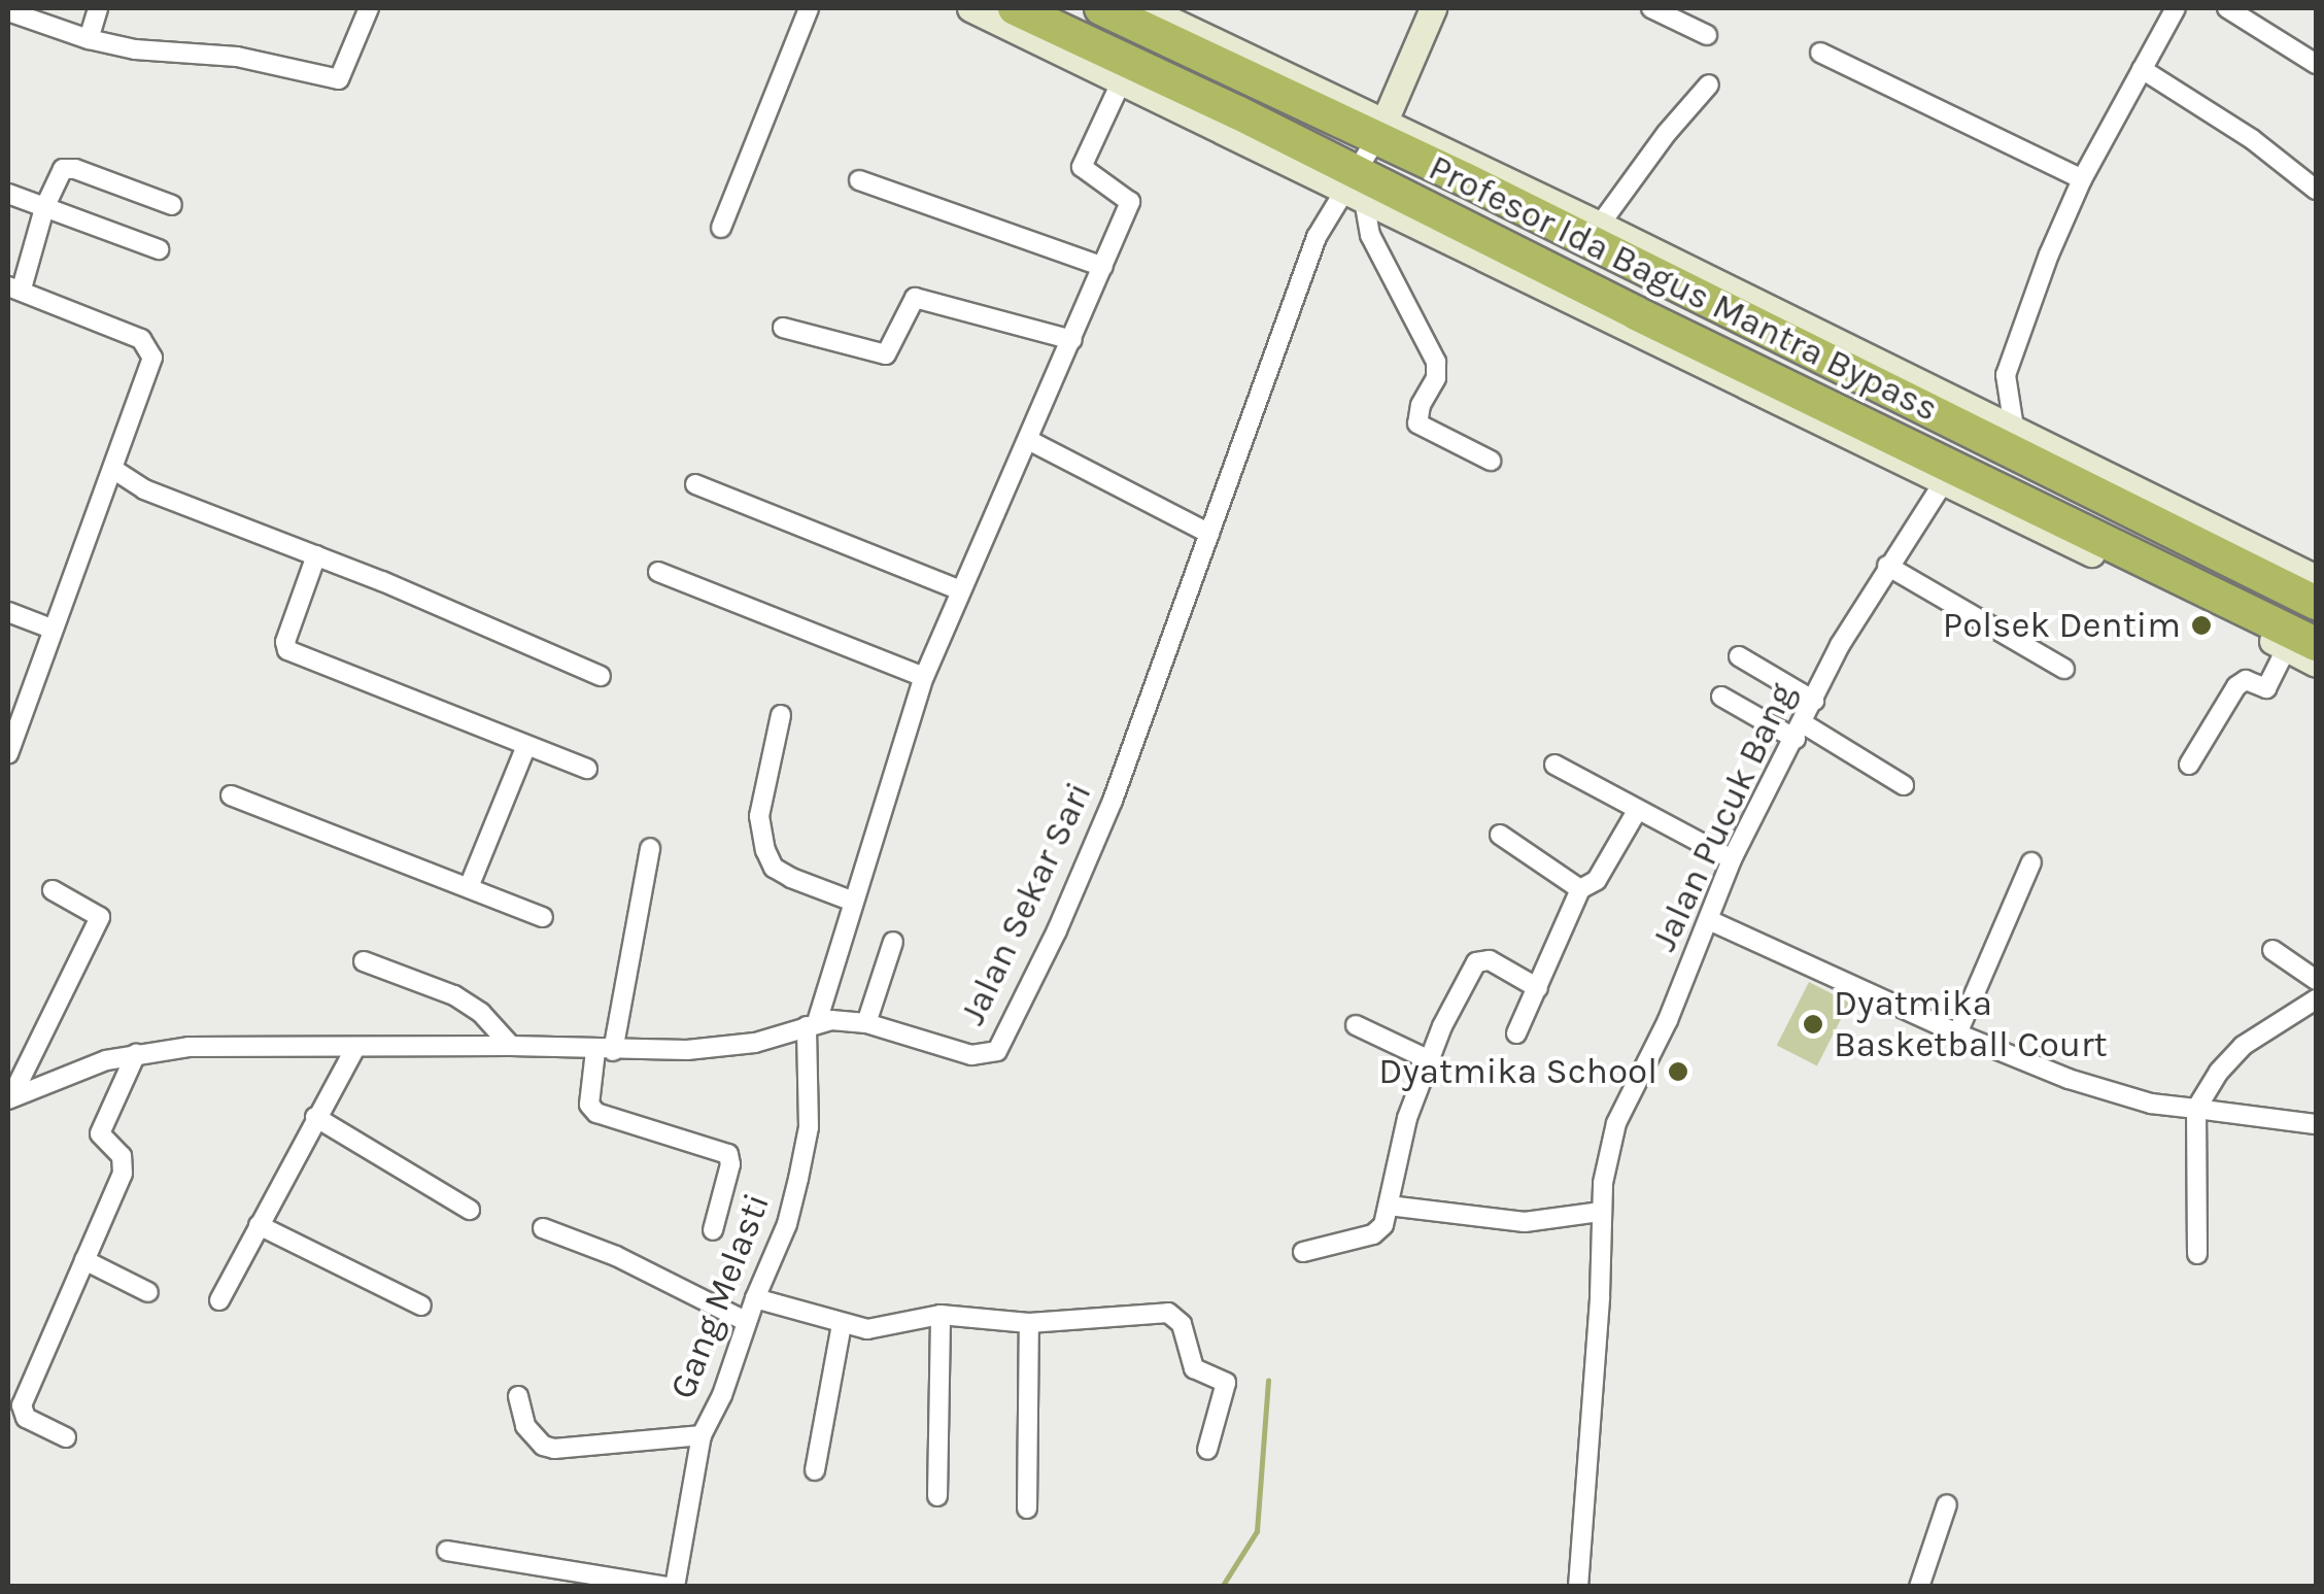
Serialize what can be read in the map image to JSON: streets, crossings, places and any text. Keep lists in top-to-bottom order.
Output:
{
  "streets": {
    "highway": ["Profesor Ida Bagus Mantra Bypass"],
    "street": ["Jalan Pucuk Bang", "Jalan Sekar Sari", "Gang Melasti"]
  },
  "crossings": [
    ["Profesor Ida Bagus Mantra Bypass", "Jalan Pucuk Bang"],
    ["Profesor Ida Bagus Mantra Bypass", "Jalan Sekar Sari"],
    ["Jalan Sekar Sari", "Gang Melasti"]
  ],
  "places": ["Polsek Dentim", "Dyatmika Basketball Court", "Dyatmika School"]
}
